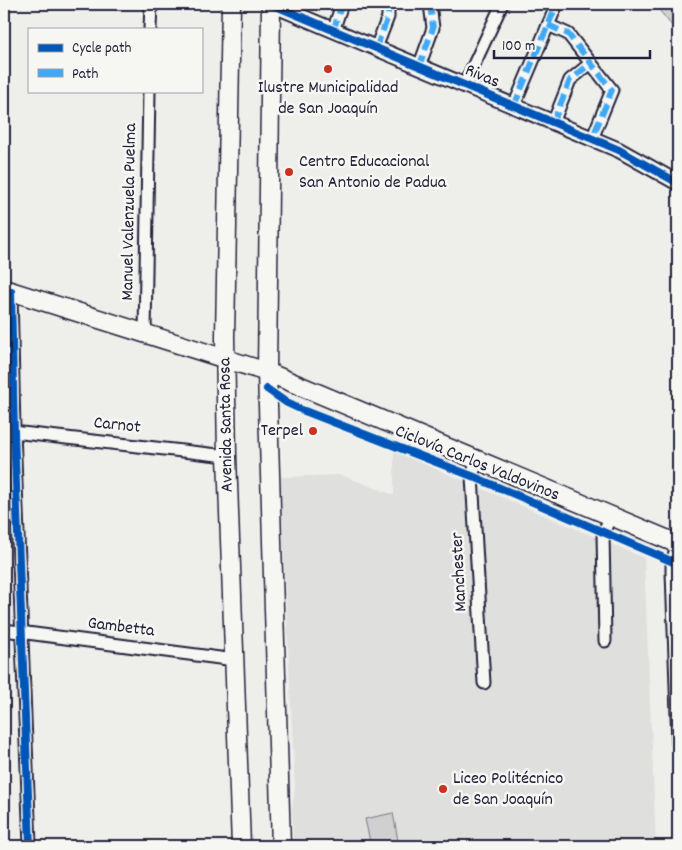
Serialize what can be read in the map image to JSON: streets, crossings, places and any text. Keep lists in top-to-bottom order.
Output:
{
  "streets": {
    "main road": ["Avenida Santa Rosa"],
    "street": [
      "Rivas",
      "Manuel Valenzuela Puelma",
      "Carnot",
      "Manchester",
      "Gambetta"
    ],
    "cycle path": ["Ciclovía Carlos Valdovinos"]
  },
  "crossings": [
    ["Avenida Santa Rosa", "Carnot"],
    ["Avenida Santa Rosa", "Gambetta"]
  ],
  "places": [
    "Ilustre Municipalidad de San Joaquín",
    "Centro Educacional San Antonio de Padua",
    "Terpel",
    "Liceo Politécnico de San Joaquín"
  ],
  "legend": ["Cycle path", "Path"],
  "scale_bar": "100 m"
}
